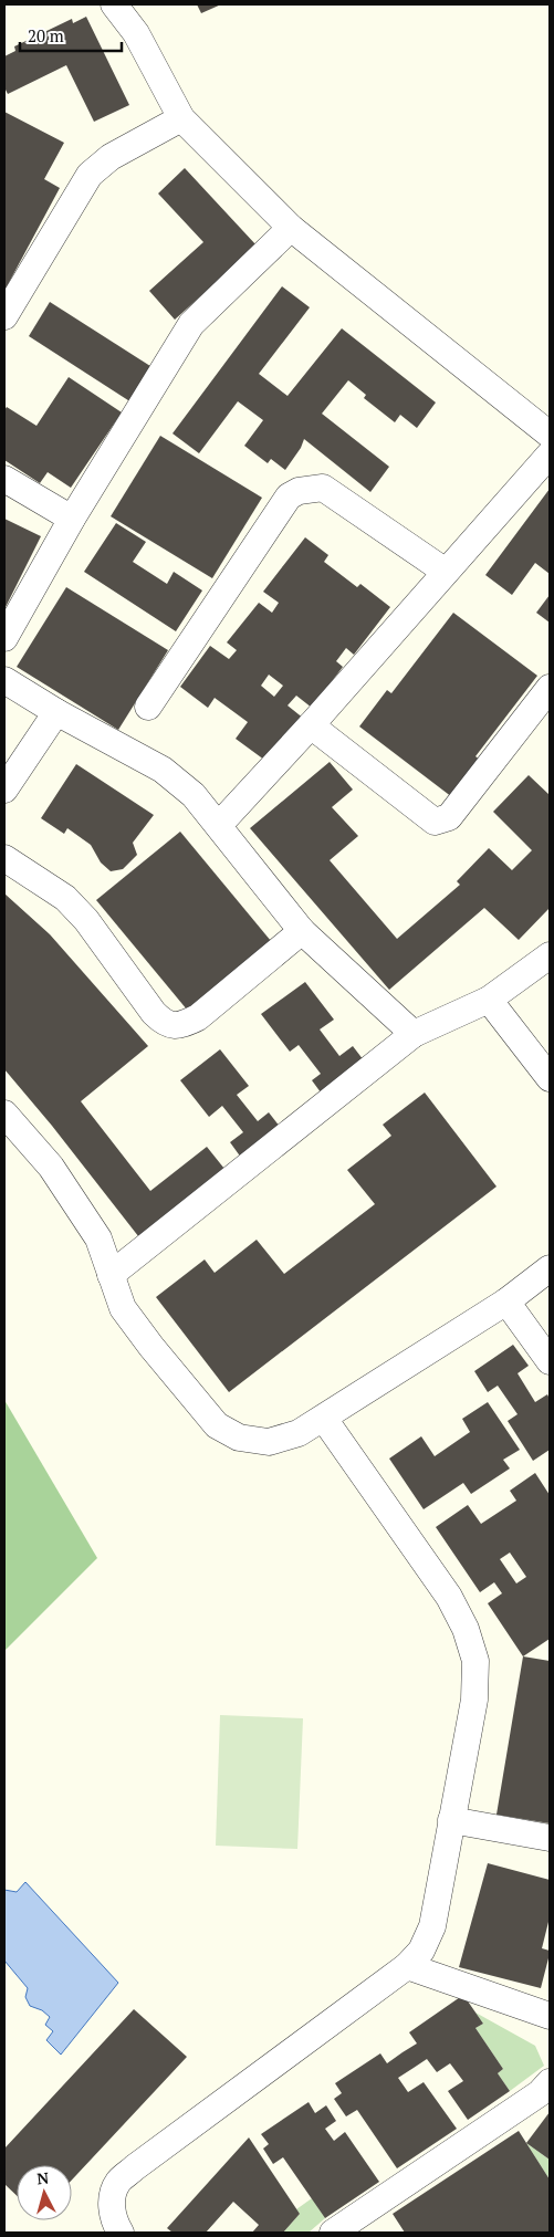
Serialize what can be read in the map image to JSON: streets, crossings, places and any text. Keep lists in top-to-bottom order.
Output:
{
  "scale_bar": "20 m",
  "north": "top"
}
